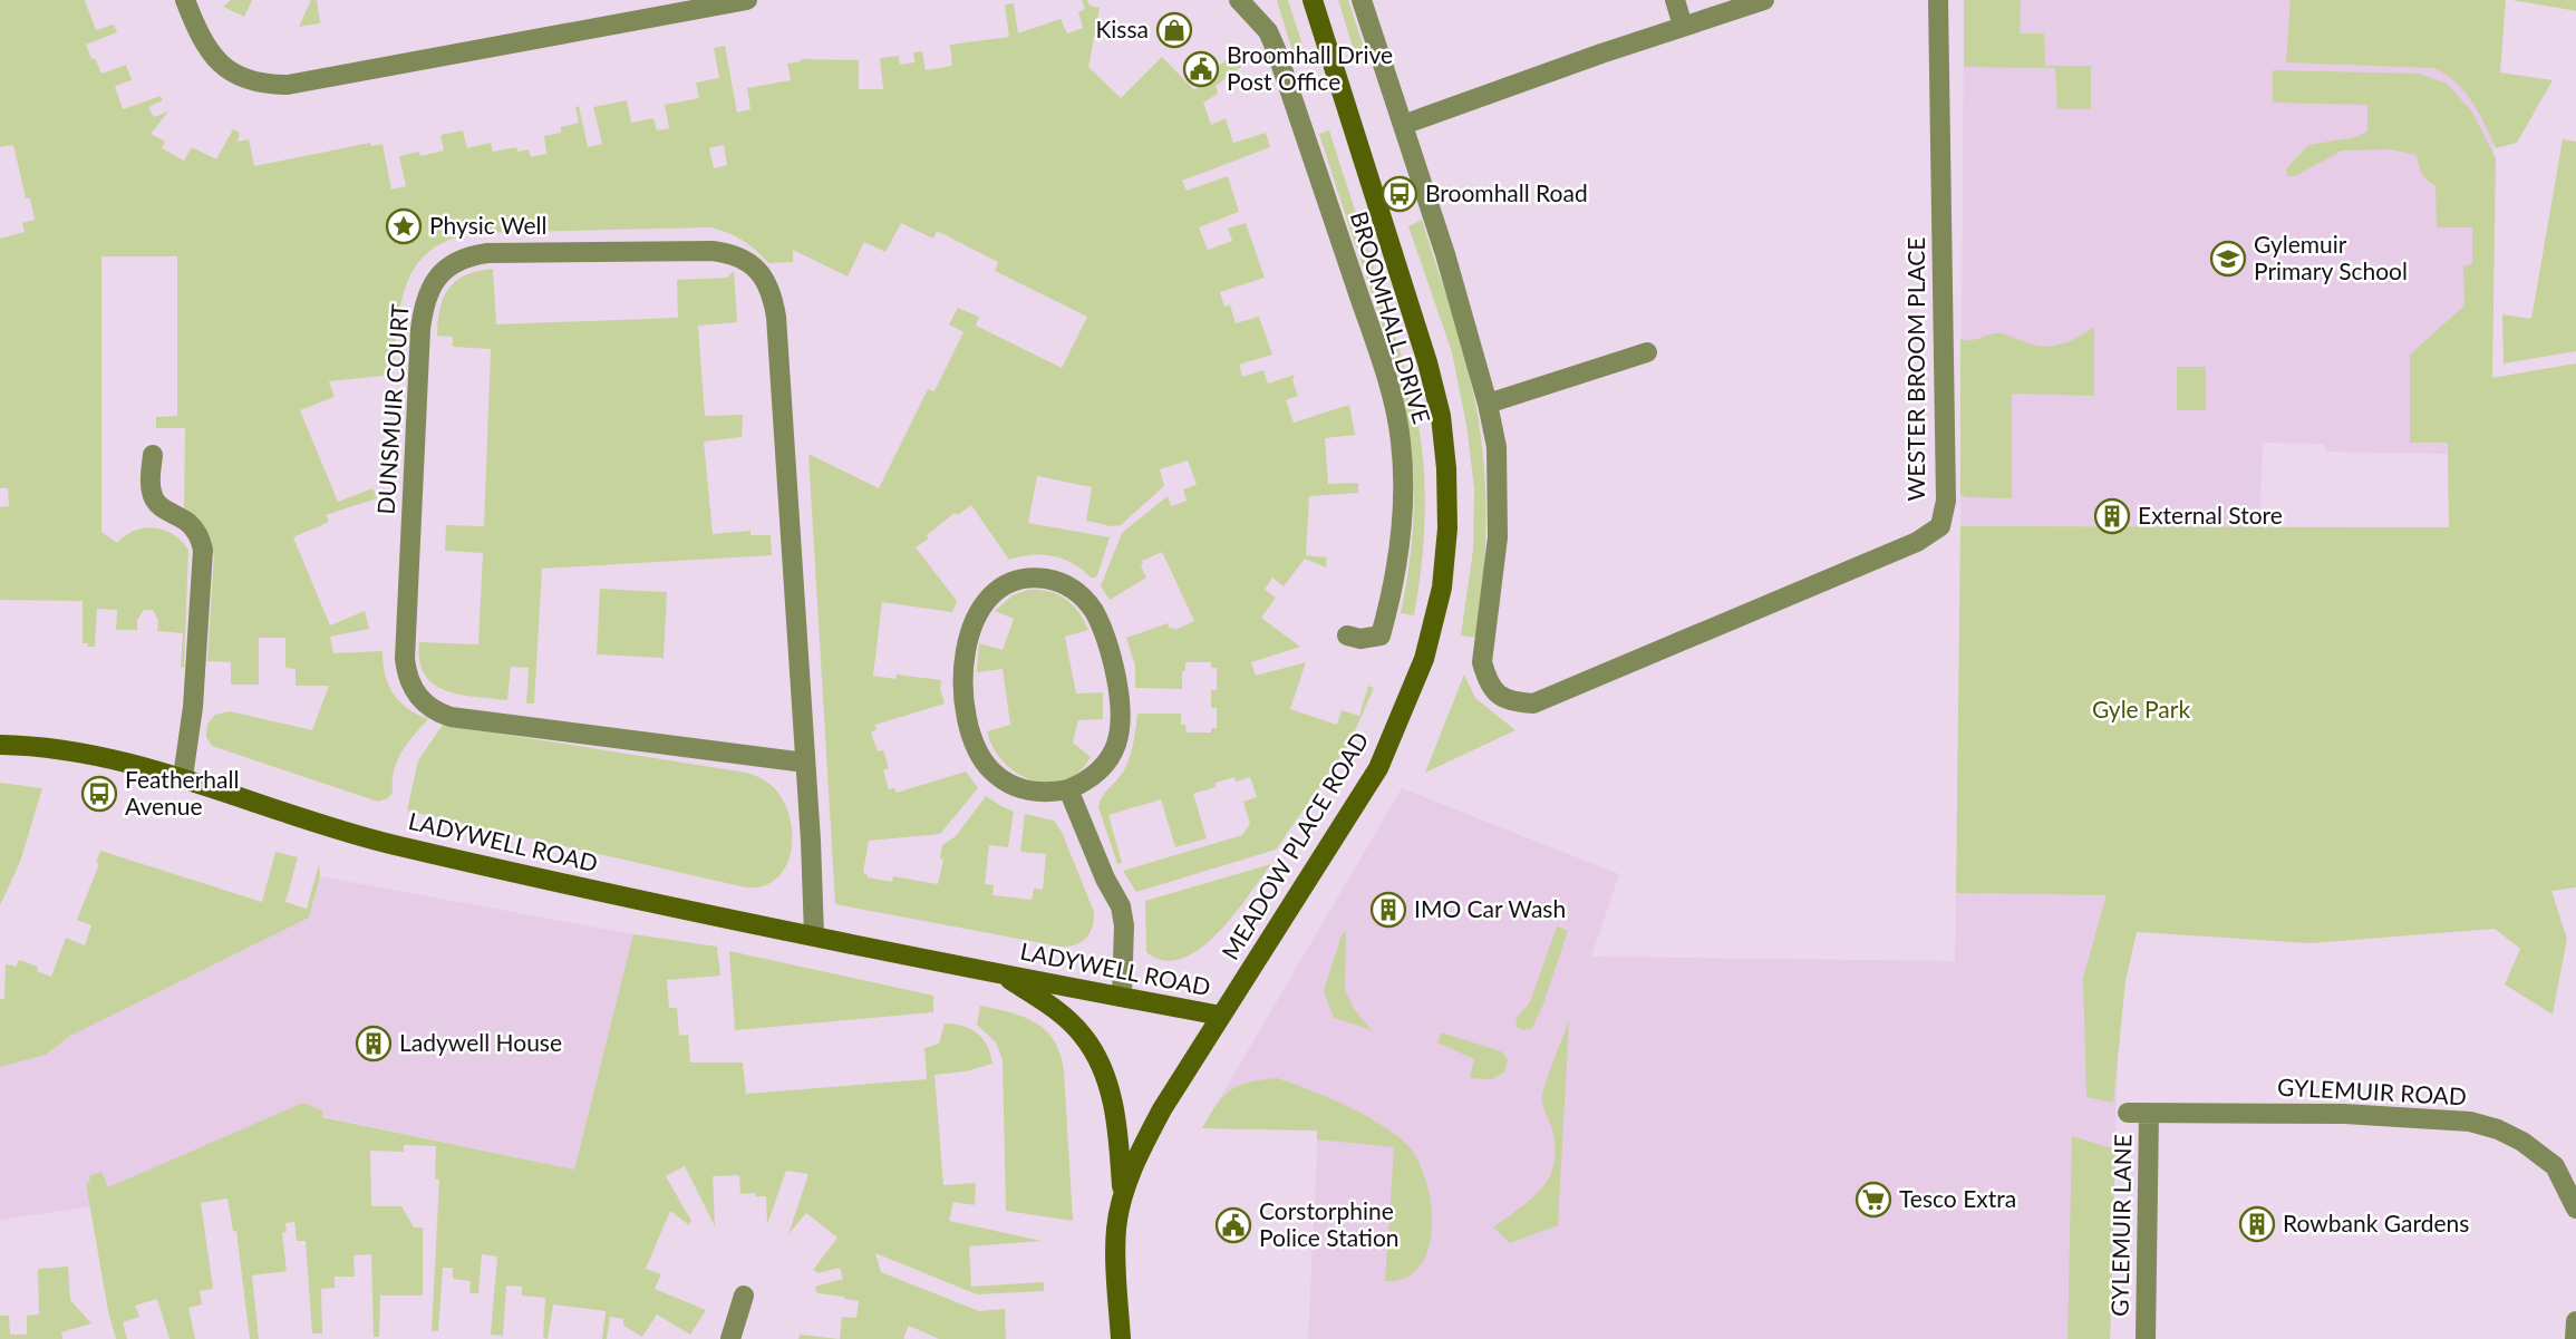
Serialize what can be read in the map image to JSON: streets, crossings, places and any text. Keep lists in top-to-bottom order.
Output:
{
  "streets": {
    "street": [
      "BROOMHALL DRIVE",
      "WESTER BROOM PLACE",
      "DUNSMUIR COURT",
      "LADYWELL ROAD",
      "MEADOW PLACE ROAD",
      "GYLEMUIR ROAD",
      "GYLEMUIR LANE"
    ]
  },
  "crossings": [
    ["DUNSMUIR COURT", "LADYWELL ROAD"],
    ["LADYWELL ROAD", "MEADOW PLACE ROAD"],
    ["GYLEMUIR ROAD", "GYLEMUIR LANE"]
  ],
  "parks": ["Gyle Park"],
  "places": {
    "shop": ["Kissa"],
    "public building": ["Broomhall Drive Post Office", "Corstorphine Police Station"],
    "bus stop": ["Broomhall Road", "Featherhall Avenue"],
    "place": ["Physic Well"],
    "school or university": ["Gylemuir Primary School"],
    "building": [
      "External Store",
      "IMO Car Wash",
      "Ladywell House",
      "Rowbank Gardens"
    ],
    "supermarket": ["Tesco Extra"]
  }
}
